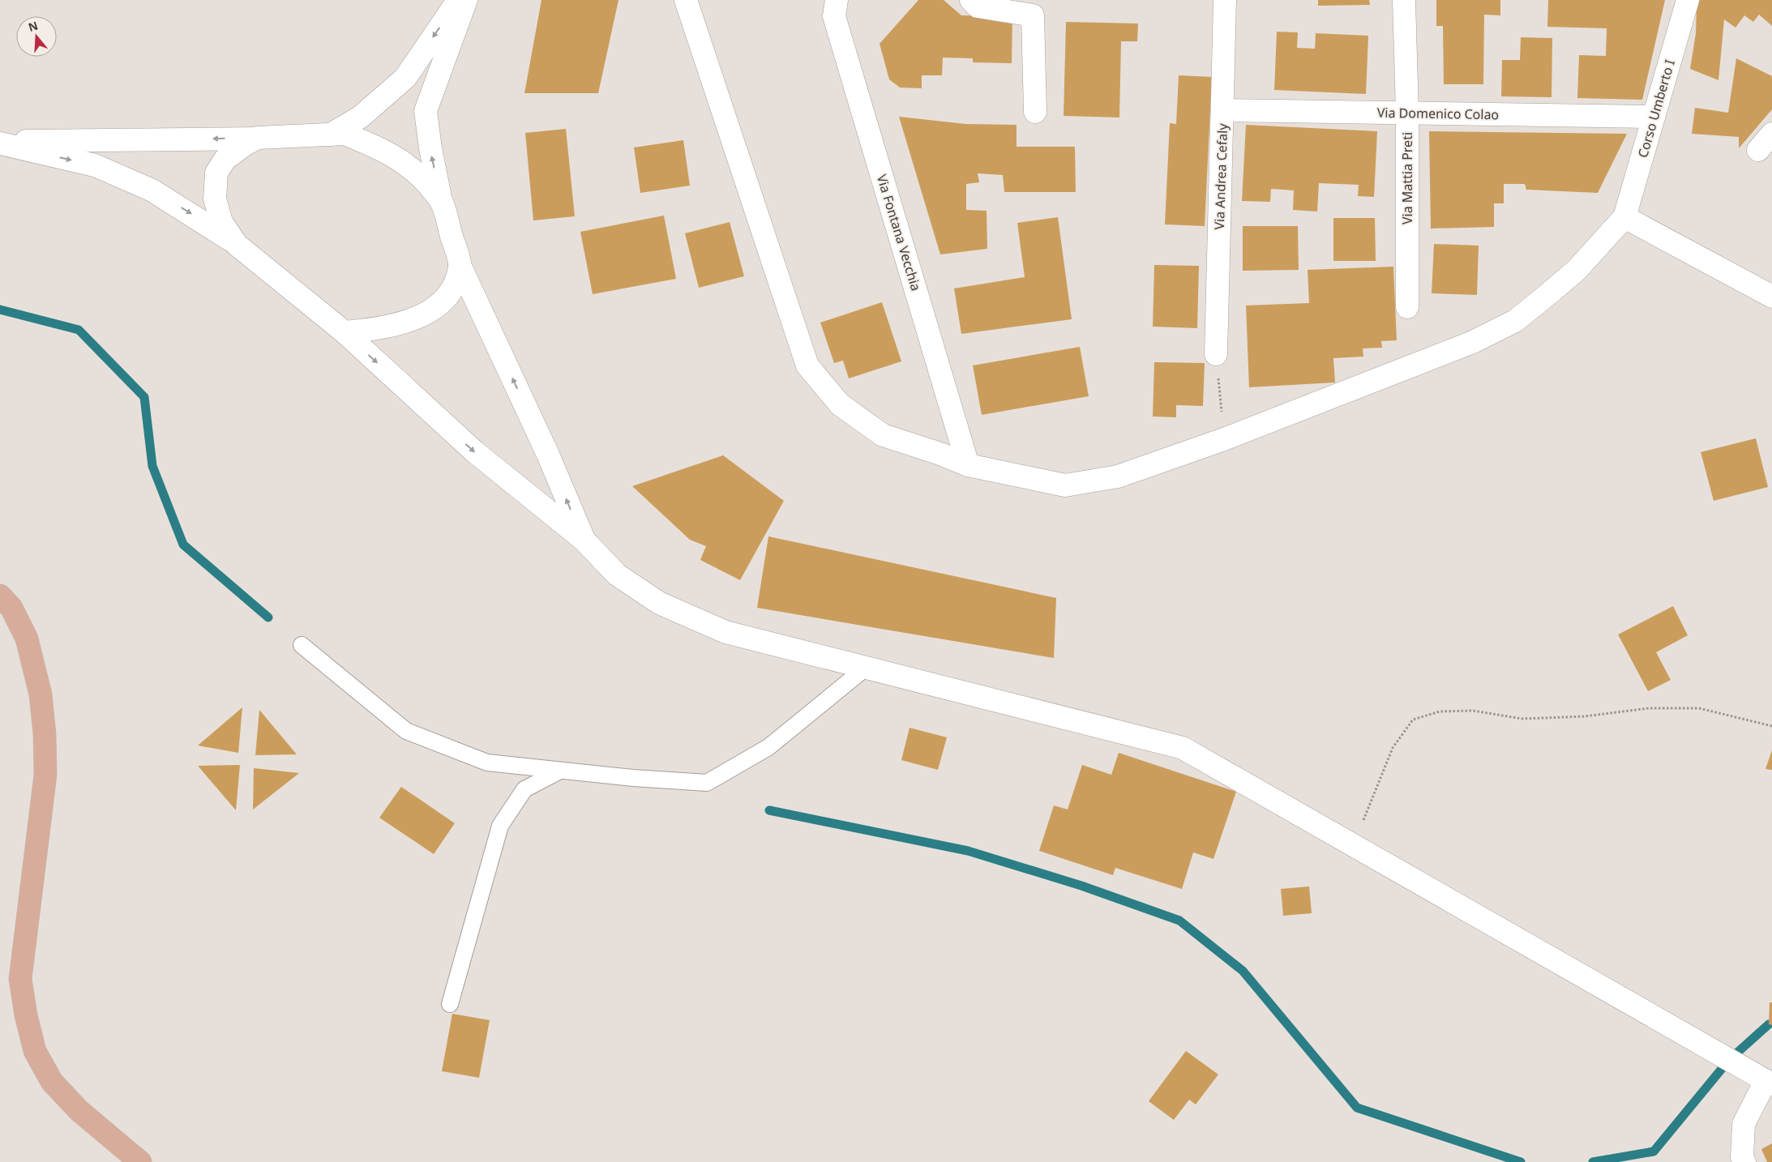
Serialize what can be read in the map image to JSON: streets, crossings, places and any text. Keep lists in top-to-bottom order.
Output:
{
  "streets": {
    "street": [
      "Corso Umberto I",
      "Via Domenico Colao",
      "Via Andrea Cefaly",
      "Via Mattia Preti",
      "Via Fontana Vecchia"
    ]
  },
  "crossings": [
    ["Corso Umberto I", "Via Domenico Colao"],
    ["Via Domenico Colao", "Via Andrea Cefaly"],
    ["Via Domenico Colao", "Via Mattia Preti"]
  ],
  "north": "top"
}
